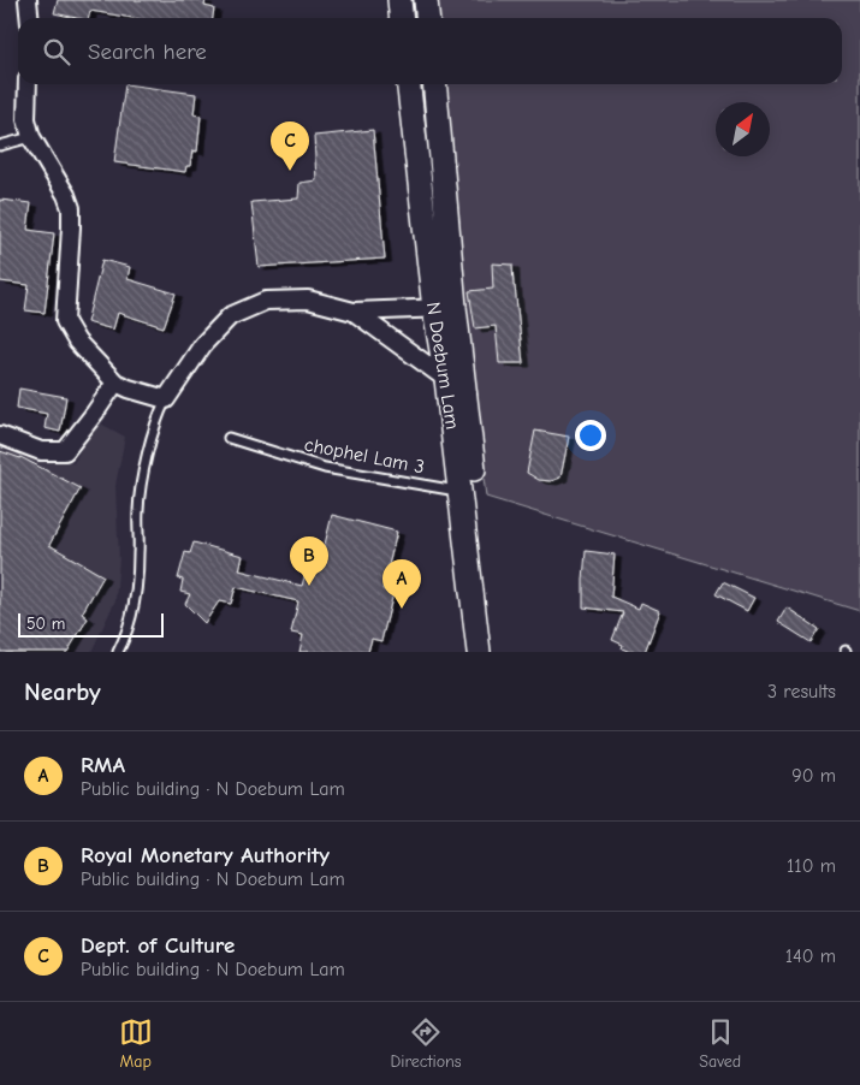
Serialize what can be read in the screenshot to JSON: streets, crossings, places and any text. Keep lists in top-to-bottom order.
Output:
{
  "streets": {
    "main road": ["N Doebum Lam"],
    "lane": ["chophel Lam 3"]
  },
  "crossings": [
    ["N Doebum Lam", "chophel Lam 3"]
  ],
  "scale_bar": "50 m",
  "north": "top right",
  "page": {
    "search": "Search here",
    "pins": ["C", "B", "A"],
    "scale": "50 m",
    "heading": ["Nearby", "3 results"],
    "list": [
      {
        "mark": "A",
        "name": "RMA",
        "note": "Public building · N Doebum Lam",
        "value": "90 m"
      },
      {
        "mark": "B",
        "name": "Royal Monetary Authority",
        "note": "Public building · N Doebum Lam",
        "value": "110 m"
      },
      {
        "mark": "C",
        "name": "Dept. of Culture",
        "note": "Public building · N Doebum Lam",
        "value": "140 m"
      }
    ],
    "nav": ["Map", "Directions", "Saved"]
  }
}
